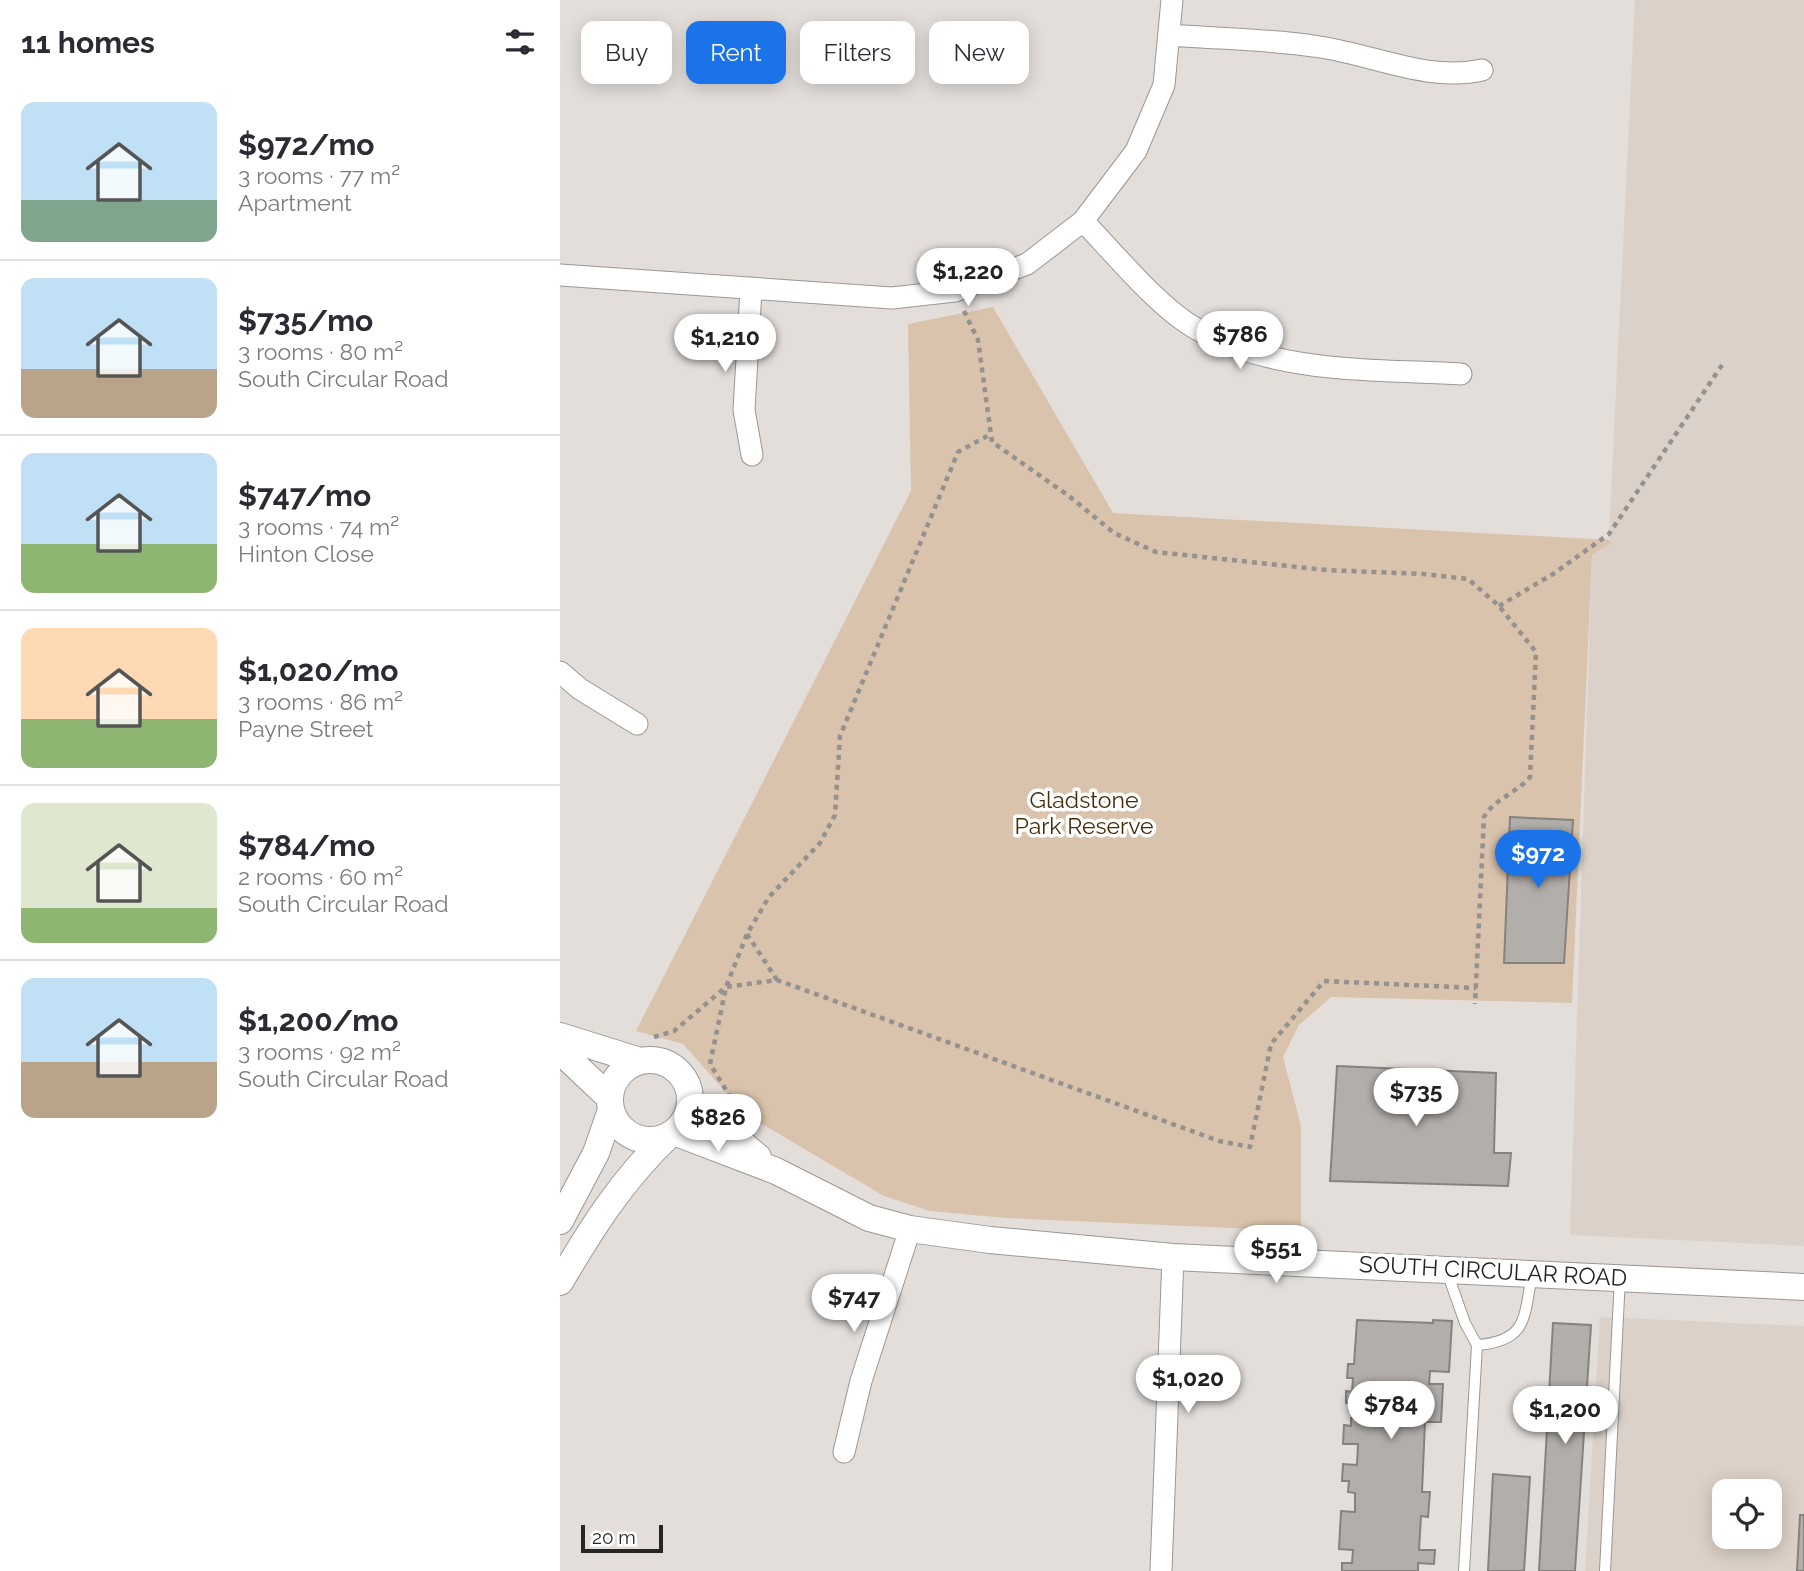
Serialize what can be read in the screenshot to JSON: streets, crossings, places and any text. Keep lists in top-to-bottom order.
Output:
{
  "streets": {
    "street": ["SOUTH CIRCULAR ROAD"]
  },
  "parks": ["Gladstone Park Reserve"],
  "scale_bar": "20 m",
  "page": {
    "heading": "11 homes",
    "chip": [
      "Buy",
      "Rent",
      "Filters",
      "New"
    ],
    "list": [
      {
        "name": "$972/mo",
        "note": "3 rooms · 77 m² · Apartment"
      },
      {
        "name": "$735/mo",
        "note": "3 rooms · 80 m² · South Circular Road"
      },
      {
        "name": "$747/mo",
        "note": "3 rooms · 74 m² · Hinton Close"
      },
      {
        "name": "$1,020/mo",
        "note": "3 rooms · 86 m² · Payne Street"
      },
      {
        "name": "$784/mo",
        "note": "2 rooms · 60 m² · South Circular Road"
      },
      {
        "name": "$1,200/mo",
        "note": "3 rooms · 92 m² · South Circular Road"
      }
    ],
    "price": [
      "$1,220",
      "$786",
      "$1,210",
      "$972",
      "$735",
      "$826",
      "$551",
      "$747",
      "$1,020",
      "$784",
      "$1,200"
    ],
    "scale": "20 m"
  }
}
